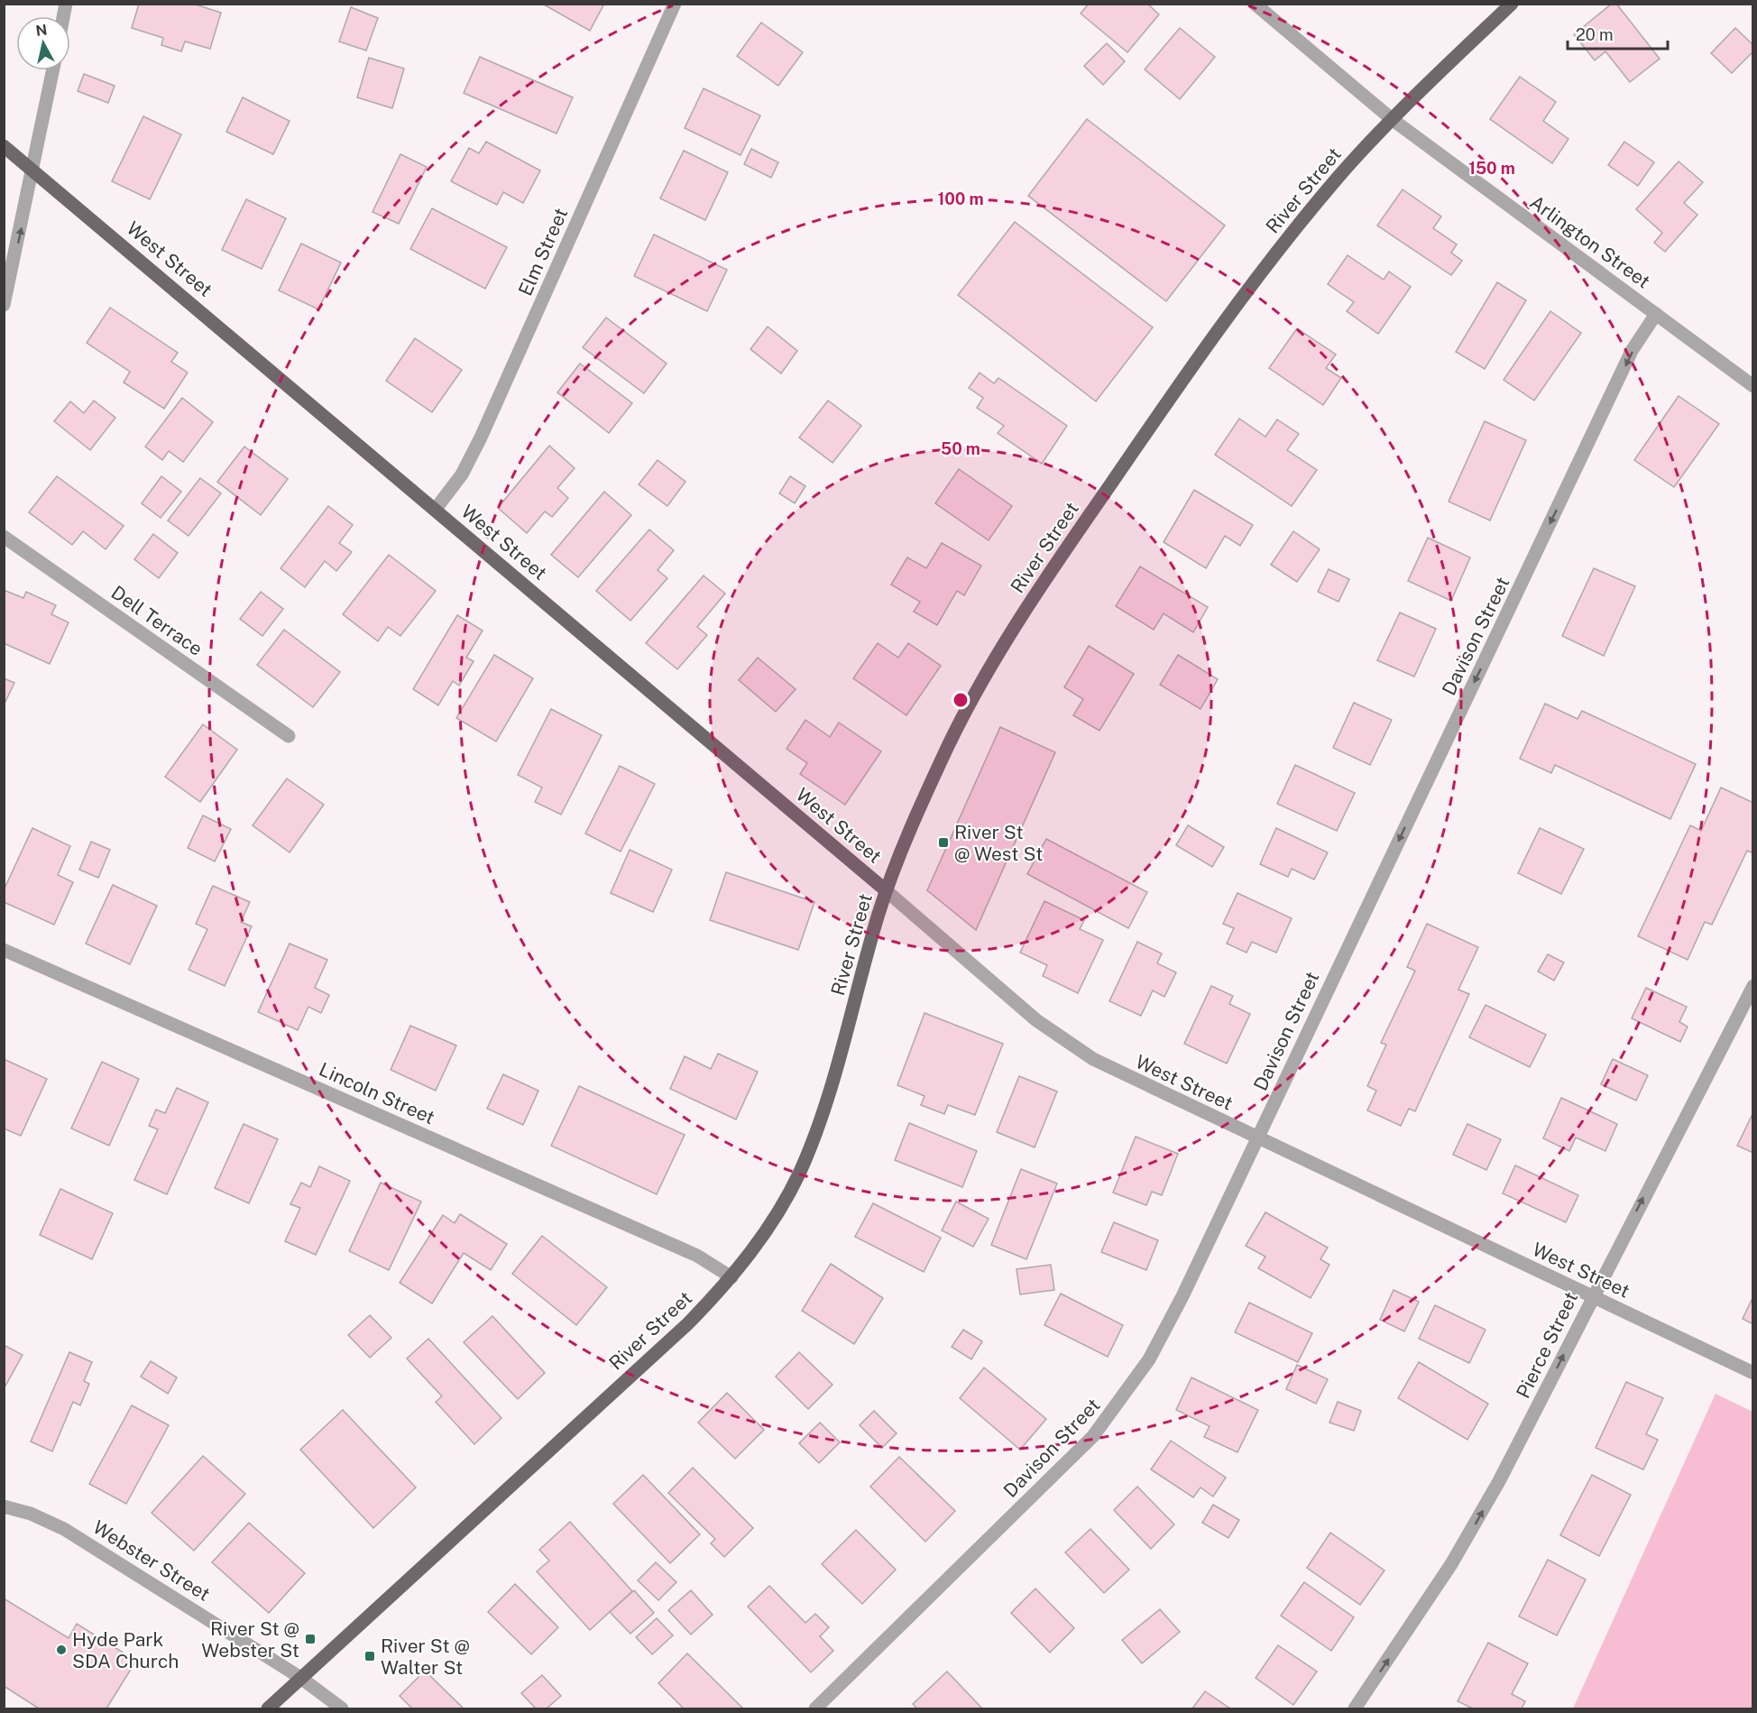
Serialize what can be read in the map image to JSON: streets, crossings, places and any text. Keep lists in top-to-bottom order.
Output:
{
  "streets": {
    "main road": ["River Street", "West Street"],
    "street": [
      "Arlington Street",
      "Elm Street",
      "Dell Terrace",
      "Davison Street",
      "Lincoln Street",
      "Pierce Street",
      "Webster Street"
    ]
  },
  "crossings": [
    ["River Street", "Arlington Street"],
    ["River Street", "West Street"],
    ["River Street", "Lincoln Street"],
    ["River Street", "Webster Street"],
    ["Arlington Street", "Davison Street"],
    ["Elm Street", "West Street"],
    ["West Street", "Davison Street"],
    ["West Street", "Pierce Street"]
  ],
  "one_way": ["Davison Street", "Pierce Street"],
  "places": {
    "transit": ["River St @ West St", "River St @ Webster St", "River St @ Walter St"],
    "other": ["Hyde Park SDA Church"]
  },
  "scale_bar": "20 m",
  "north": "top",
  "rings": ["150 m", "100 m", "50 m"]
}
